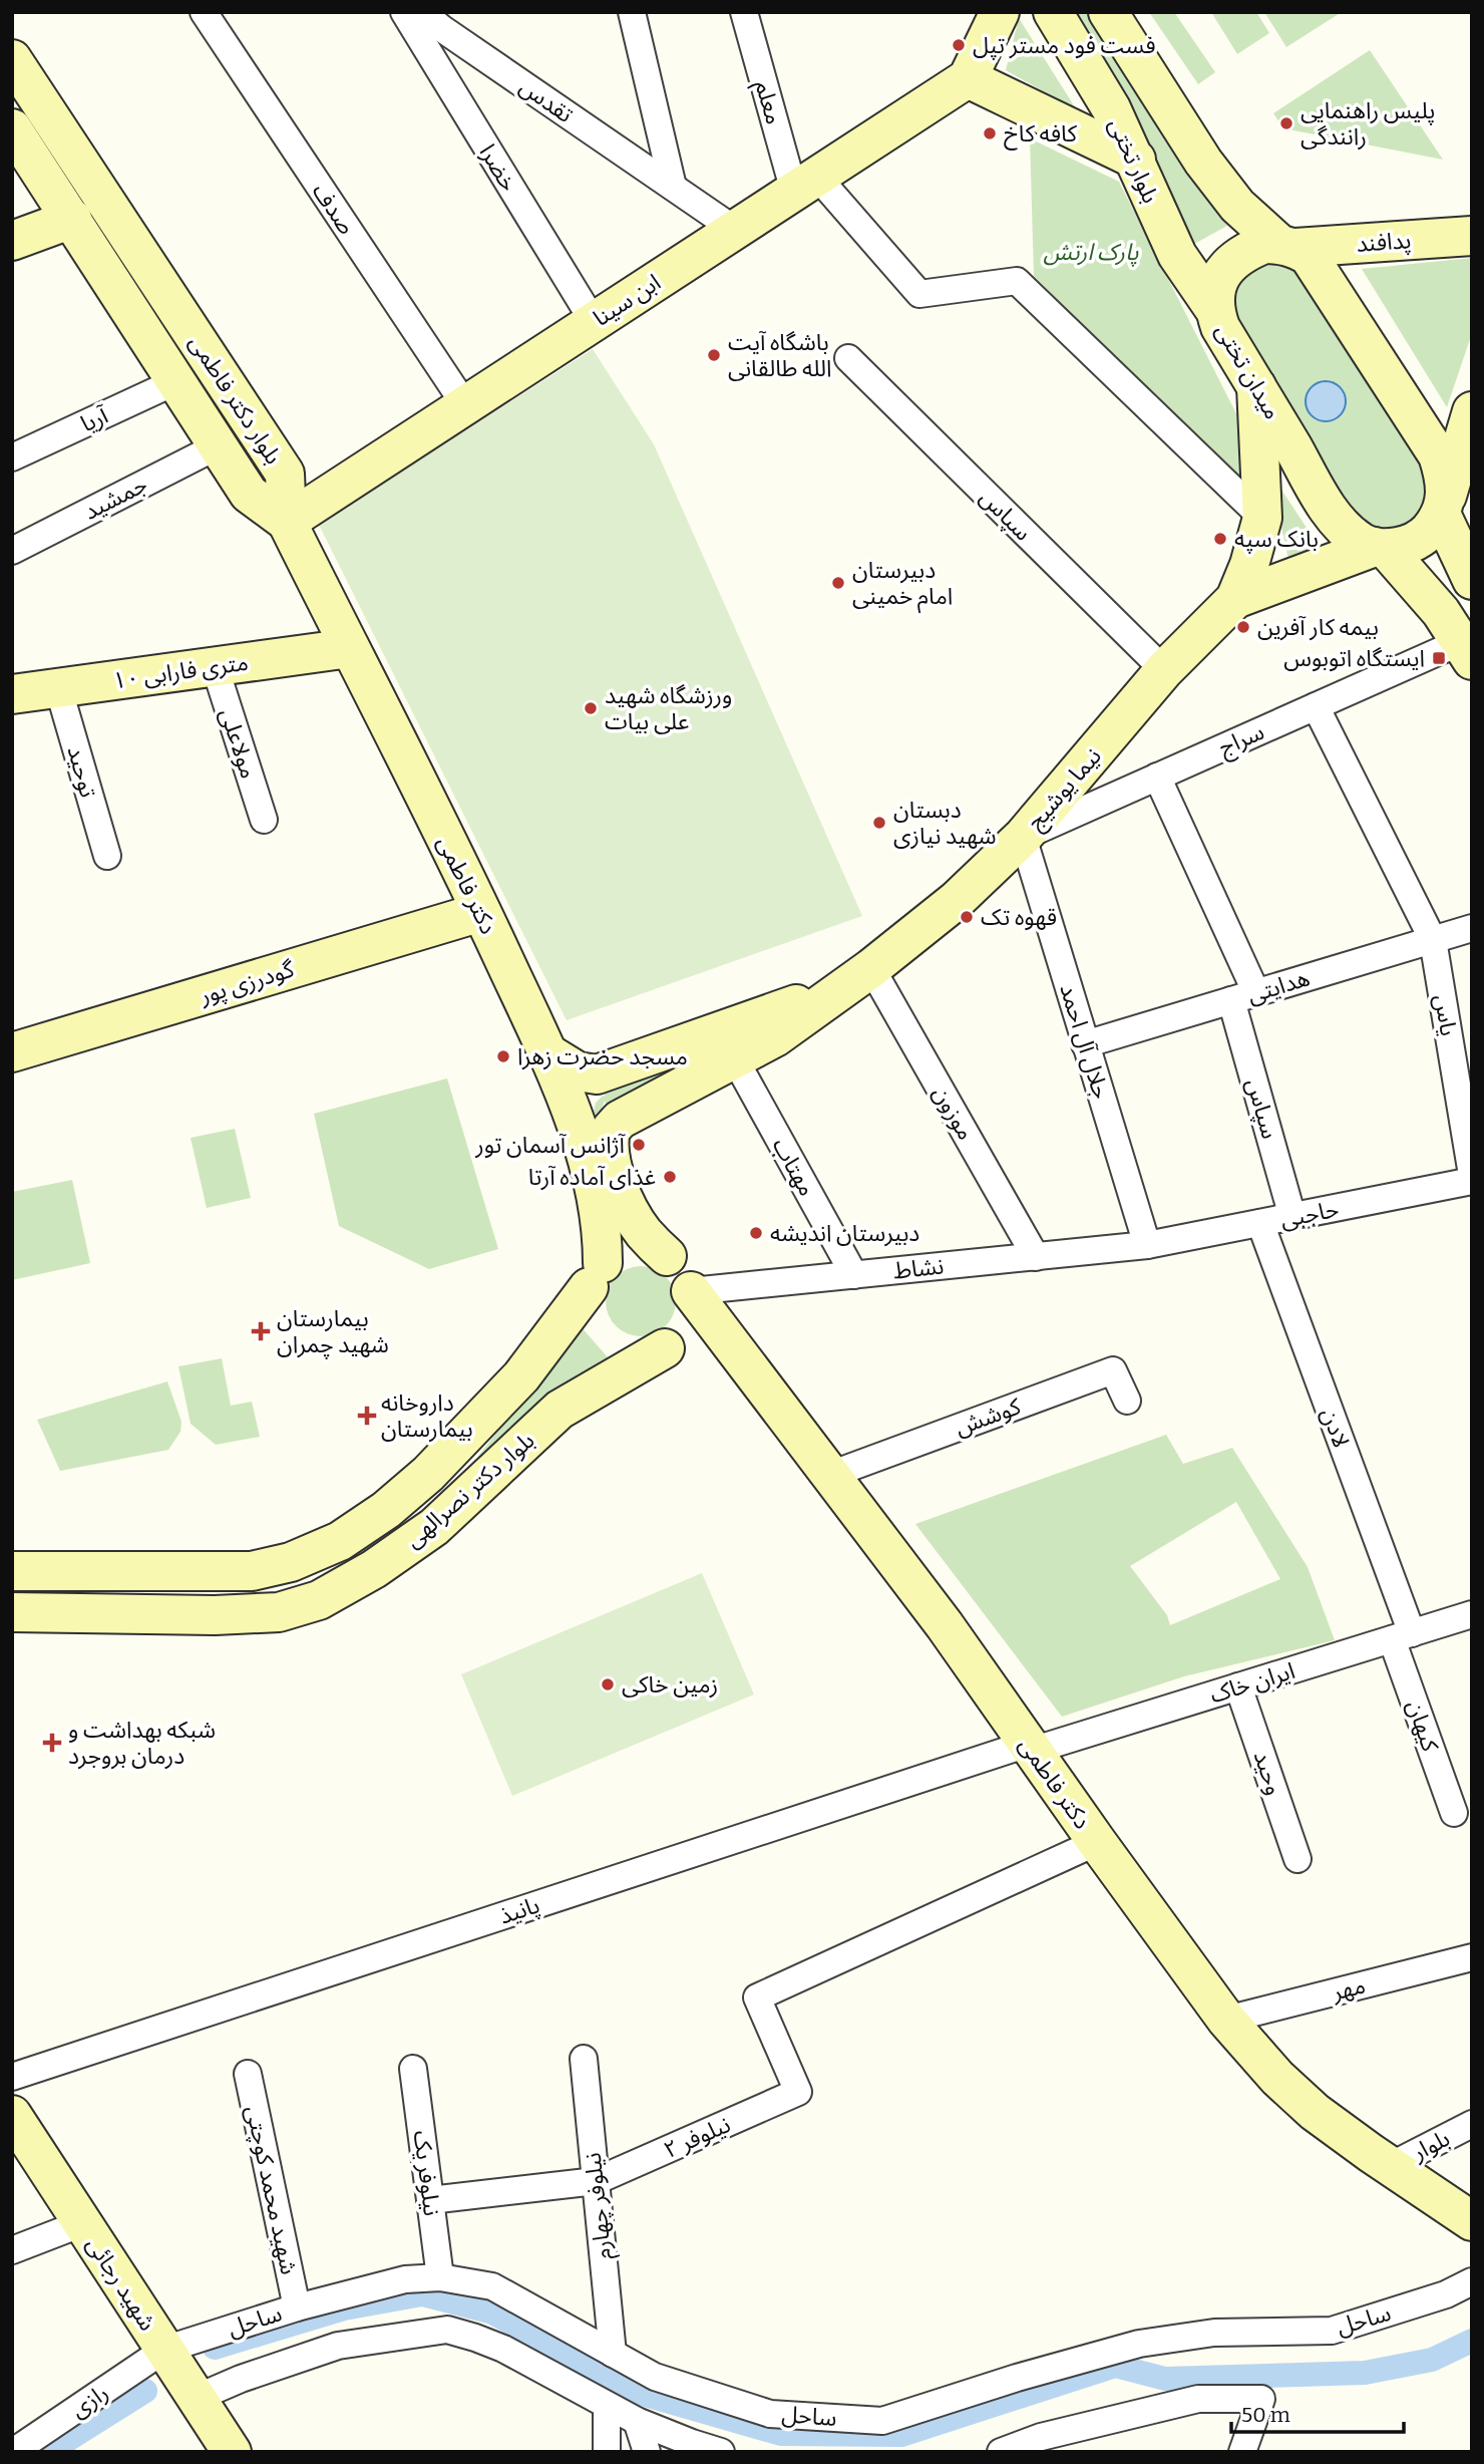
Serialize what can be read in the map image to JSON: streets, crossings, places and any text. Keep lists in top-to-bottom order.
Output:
{
  "streets": {
    "street": [
      "تقدس",
      "معلم",
      "بلوار تختی",
      "خضرا",
      "صدف",
      "پدافند",
      "ابن سینا",
      "میدان تختی",
      "بلوار دکتر فاطمی",
      "آریا",
      "جمشید",
      "سپاس",
      "۱۰ متری فارابی",
      "سراج",
      "مولاعلی",
      "توحید",
      "نیما یوشیج",
      "دکتر فاطمی",
      "گودرزی پور",
      "هدایتی",
      "یاس",
      "جلال آل احمد",
      "موزون",
      "مهتاب",
      "حاجبی",
      "نشاط",
      "کوشش",
      "لادن",
      "بلوار دکتر نصرالهی",
      "ایران خاک",
      "کیهان",
      "وحید",
      "پانیذ",
      "مهر",
      "نیلوفر ۲",
      "بلوار",
      "نیلوفر یک",
      "شهید محمد کوچتی",
      "نیلوفر چهارم",
      "شهید رجائی",
      "ساحل",
      "رازی"
    ]
  },
  "crossings": [
    ["تقدس", "ابن سینا"],
    ["معلم", "ابن سینا"],
    ["بلوار تختی", "میدان تختی"],
    ["خضرا", "ابن سینا"],
    ["صدف", "ابن سینا"],
    ["پدافند", "میدان تختی"],
    ["ابن سینا", "بلوار دکتر فاطمی"],
    ["ابن سینا", "دکتر فاطمی"],
    ["میدان تختی", "نیما یوشیج"],
    ["بلوار دکتر فاطمی", "آریا"],
    ["بلوار دکتر فاطمی", "جمشید"],
    ["بلوار دکتر فاطمی", "دکتر فاطمی"],
    ["سپاس", "سراج"],
    ["سپاس", "نیما یوشیج"],
    ["سپاس", "هدایتی"],
    ["سپاس", "حاجبی"],
    ["۱۰ متری فارابی", "مولاعلی"],
    ["۱۰ متری فارابی", "توحید"],
    ["۱۰ متری فارابی", "دکتر فاطمی"],
    ["سراج", "نیما یوشیج"],
    ["سراج", "یاس"],
    ["سراج", "جلال آل احمد"],
    ["نیما یوشیج", "دکتر فاطمی"],
    ["نیما یوشیج", "جلال آل احمد"],
    ["نیما یوشیج", "موزون"],
    ["نیما یوشیج", "مهتاب"],
    ["نیما یوشیج", "نشاط"],
    ["نیما یوشیج", "بلوار دکتر نصرالهی"],
    ["دکتر فاطمی", "گودرزی پور"],
    ["دکتر فاطمی", "نشاط"],
    ["دکتر فاطمی", "کوشش"],
    ["دکتر فاطمی", "بلوار دکتر نصرالهی"],
    ["دکتر فاطمی", "ایران خاک"],
    ["دکتر فاطمی", "پانیذ"],
    ["دکتر فاطمی", "مهر"],
    ["دکتر فاطمی", "نیلوفر ۲"],
    ["دکتر فاطمی", "بلوار"],
    ["هدایتی", "یاس"],
    ["هدایتی", "جلال آل احمد"],
    ["جلال آل احمد", "حاجبی"],
    ["جلال آل احمد", "نشاط"],
    ["موزون", "نشاط"],
    ["مهتاب", "نشاط"],
    ["حاجبی", "نشاط"],
    ["حاجبی", "لادن"],
    ["نشاط", "بلوار دکتر نصرالهی"],
    ["لادن", "ایران خاک"],
    ["لادن", "کیهان"],
    ["ایران خاک", "کیهان"],
    ["ایران خاک", "وحید"],
    ["ایران خاک", "پانیذ"],
    ["نیلوفر ۲", "نیلوفر یک"],
    ["نیلوفر ۲", "نیلوفر چهارم"],
    ["نیلوفر یک", "ساحل"],
    ["شهید محمد کوچتی", "ساحل"],
    ["نیلوفر چهارم", "ساحل"],
    ["شهید رجائی", "ساحل"],
    ["شهید رجائی", "رازی"],
    ["ساحل", "رازی"]
  ],
  "parks": ["پارک ارتش"],
  "places": {
    "other": [
      "فست فود مستر تپل",
      "پلیس راهنمایی رانندگی",
      "کافه کاخ",
      "باشگاه آیت الله طالقانی",
      "بانک سپه",
      "دبیرستان امام خمینی",
      "بیمه کار آفرین",
      "ورزشگاه شهید علی بیات",
      "دبستان شهید نیازی",
      "قهوه تک",
      "مسجد حضرت زهرا",
      "آژانس آسمان تور",
      "غذای آماده آرتا",
      "دبیرستان اندیشه",
      "زمین خاکی"
    ],
    "transit": ["ایستگاه اتوبوس"],
    "health": ["بیمارستان شهید چمران", "داروخانه بیمارستان", "شبکه بهداشت و درمان بروجرد"]
  },
  "scale_bar": "50 m"
}
